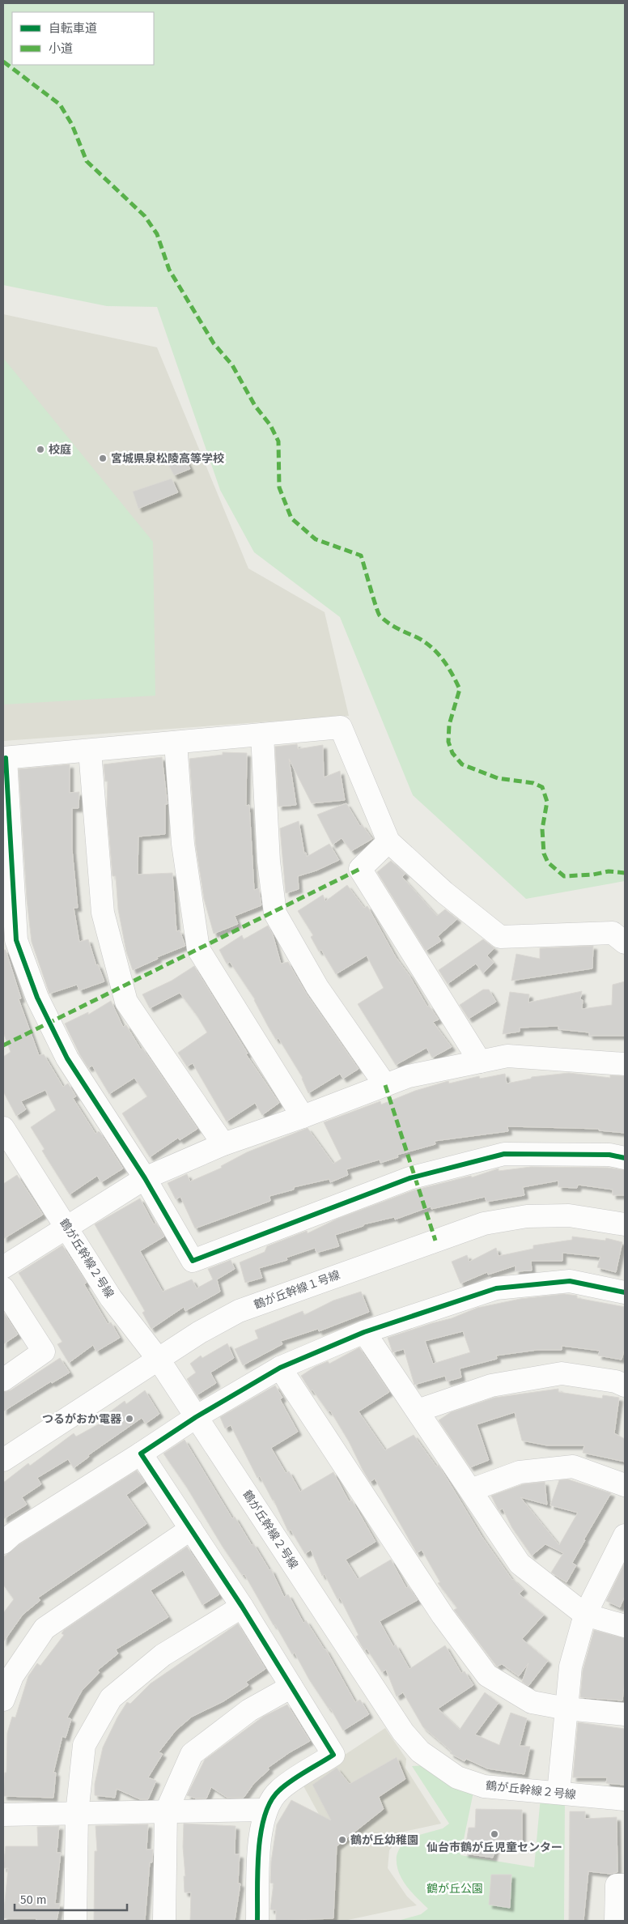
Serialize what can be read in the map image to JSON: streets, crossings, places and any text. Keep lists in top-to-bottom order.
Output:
{
  "streets": {
    "street": ["鶴が丘幹線２号線", "鶴が丘幹線１号線"]
  },
  "crossings": [
    ["鶴が丘幹線２号線", "鶴が丘幹線１号線"]
  ],
  "parks": ["鶴が丘公園"],
  "places": [
    "校庭",
    "宮城県泉松陵高等学校",
    "つるがおか電器",
    "仙台市鶴が丘児童センター",
    "鶴が丘幼稚園"
  ],
  "legend": ["自転車道", "小道"],
  "scale_bar": "50 m"
}
